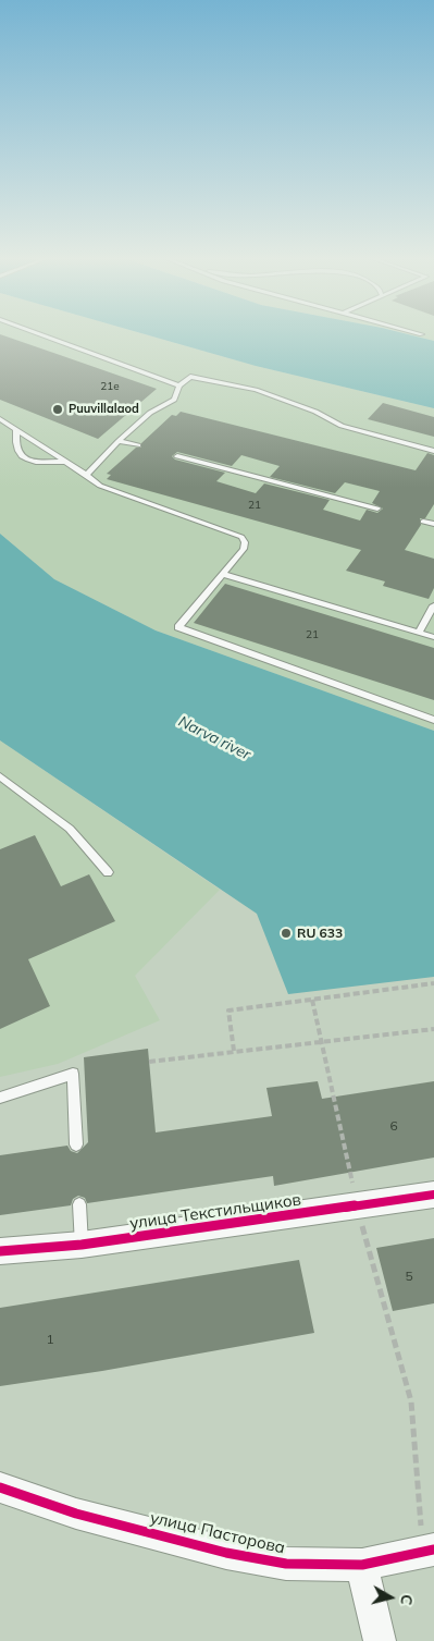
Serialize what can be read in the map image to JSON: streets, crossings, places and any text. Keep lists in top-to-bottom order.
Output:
{
  "streets": {
    "street": ["улица Текстильщиков", "улица Пасторова"]
  },
  "water": ["Narva river"],
  "places": ["Puuvillalaod", "RU 633"],
  "house_numbers": [
    "21e",
    "21",
    "21",
    "6",
    "5",
    "1"
  ],
  "north": "right"
}
